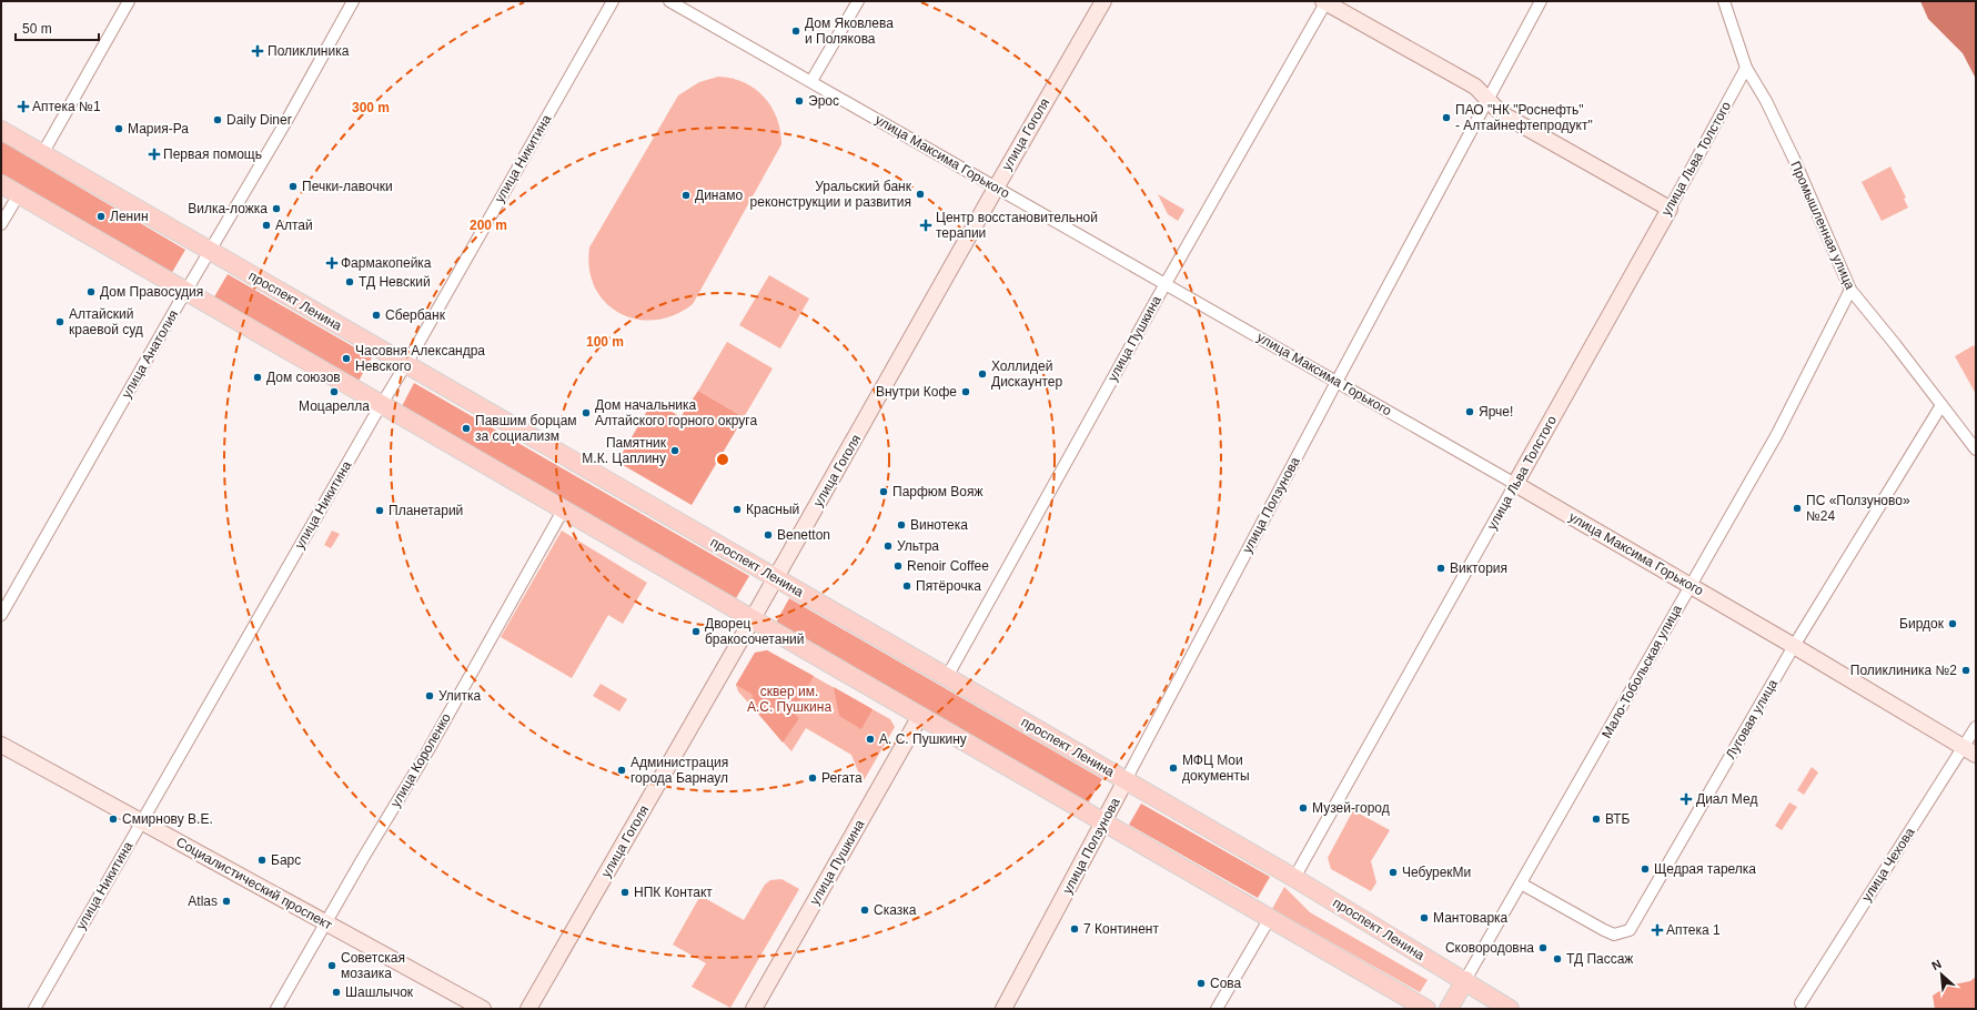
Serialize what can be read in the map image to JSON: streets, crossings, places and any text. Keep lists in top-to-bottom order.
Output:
{
  "streets": {
    "main road": ["проспект Ленина"],
    "street": [
      "улица Гоголя",
      "улица Максима Горького",
      "улица Никитина",
      "улица Льва Толстого",
      "Промышленная улица",
      "улица Пушкина",
      "улица Анатолия",
      "улица Ползунова",
      "Мало-Тобольская улица",
      "Луговая улица",
      "улица Короленко",
      "улица Чехова",
      "Социалистический проспект"
    ]
  },
  "crossings": [
    ["улица Гоголя", "улица Максима Горького"],
    ["улица Гоголя", "проспект Ленина"],
    ["улица Максима Горького", "улица Льва Толстого"],
    ["улица Максима Горького", "улица Пушкина"],
    ["улица Максима Горького", "улица Ползунова"],
    ["улица Максима Горького", "Мало-Тобольская улица"],
    ["улица Максима Горького", "Луговая улица"],
    ["улица Максима Горького", "улица Чехова"],
    ["улица Никитина", "проспект Ленина"],
    ["улица Никитина", "Социалистический проспект"],
    ["улица Льва Толстого", "Промышленная улица"],
    ["улица Льва Толстого", "проспект Ленина"],
    ["Промышленная улица", "Мало-Тобольская улица"],
    ["Промышленная улица", "Луговая улица"],
    ["проспект Ленина", "улица Пушкина"],
    ["проспект Ленина", "улица Анатолия"],
    ["проспект Ленина", "улица Ползунова"],
    ["проспект Ленина", "Мало-Тобольская улица"],
    ["Мало-Тобольская улица", "Луговая улица"],
    ["улица Короленко", "Социалистический проспект"]
  ],
  "parks": ["сквер им. А.С. Пушкина"],
  "places": {
    "other": [
      "Дом Яковлева и Полякова",
      "Эрос",
      "ПАО \"НК \"Роснефть\" - Алтайнефтепродукт\"",
      "Daily Diner",
      "Мария-Ра",
      "Печки-лавочки",
      "Уральский банк реконструкции и развития",
      "Динамо",
      "Вилка-ложка",
      "Ленин",
      "Алтай",
      "ТД Невский",
      "Дом Правосудия",
      "Сбербанк",
      "Алтайский краевой суд",
      "Часовня Александра Невского",
      "Холлидей Дискаунтер",
      "Дом союзов",
      "Моцарелла",
      "Внутри Кофе",
      "Ярче!",
      "Дом начальника Алтайского горного округа",
      "Павшим борцам за социализм",
      "Памятник М.К. Цаплину",
      "Парфюм Вояж",
      "ПС «Ползуново» №24",
      "Красный",
      "Планетарий",
      "Винотека",
      "Benetton",
      "Ультра",
      "Renoir Coffee",
      "Виктория",
      "Пятёрочка",
      "Бирдок",
      "Дворец бракосочетаний",
      "Поликлиника №2",
      "Улитка",
      "А. С. Пушкину",
      "МФЦ Мои документы",
      "Администрация города Барнаул",
      "Регата",
      "Музей-город",
      "Смирнову В.Е.",
      "ВТБ",
      "Барс",
      "Щедрая тарелка",
      "ЧебурекМи",
      "НПК Контакт",
      "Atlas",
      "Сказка",
      "Мантоварка",
      "7 Континент",
      "Сковородовна",
      "ТД Пассаж",
      "Советская мозаика",
      "Сова",
      "Шашлычок"
    ],
    "health": [
      "Поликлиника",
      "Аптека №1",
      "Первая помощь",
      "Центр восстановительной терапии",
      "Фармакопейка",
      "Диал Мед",
      "Аптека 1"
    ]
  },
  "scale_bar": "50 m",
  "north": "top left",
  "rings": ["300 m", "200 m", "100 m"]
}
